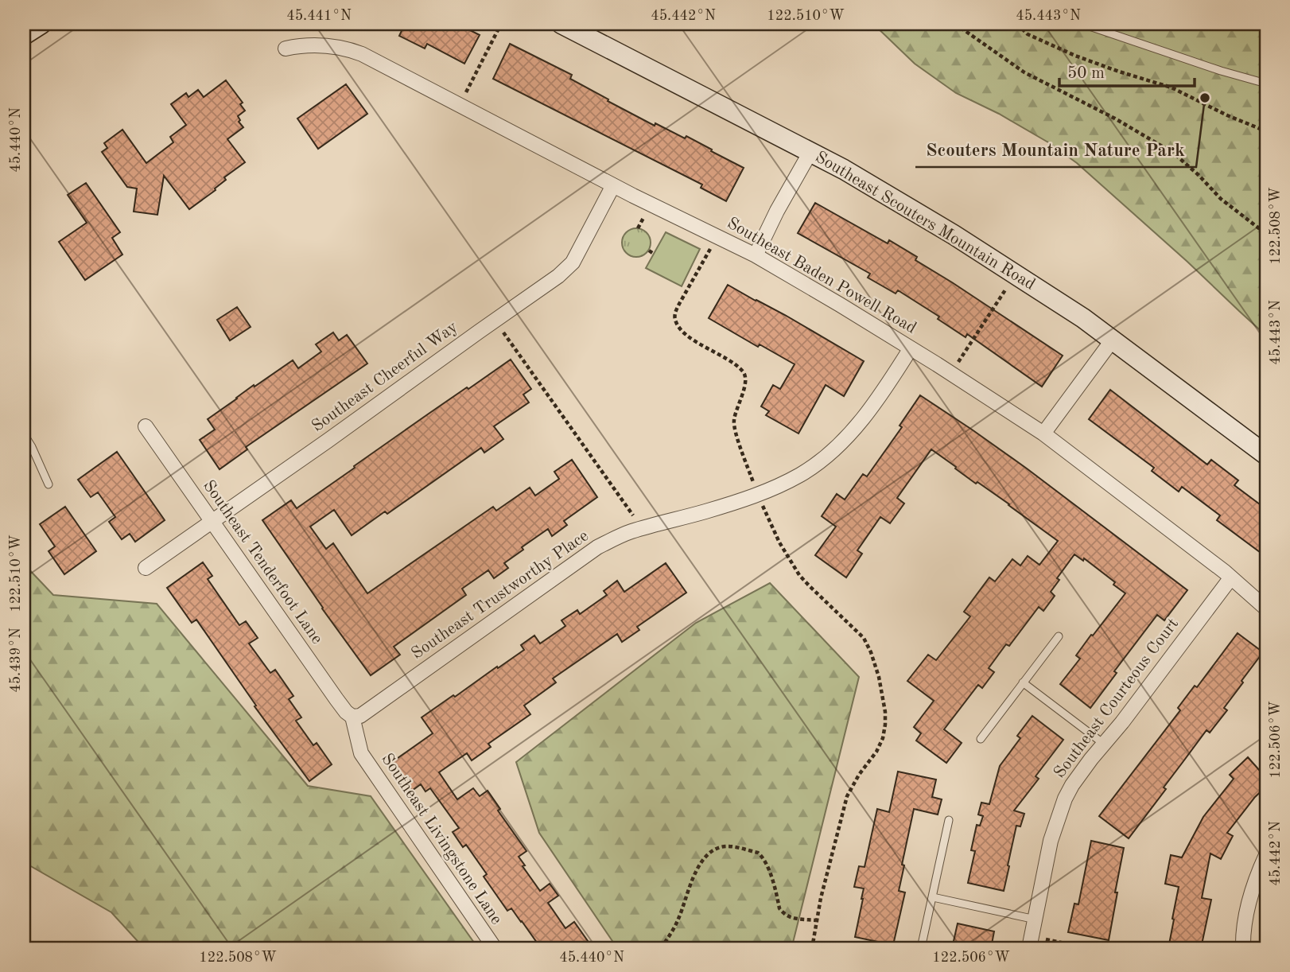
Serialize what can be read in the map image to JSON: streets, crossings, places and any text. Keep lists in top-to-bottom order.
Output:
{
  "streets": {
    "street": [
      "Southeast Scouters Mountain Road",
      "Southeast Baden Powell Road",
      "Southeast Cheerful Way",
      "Southeast Tenderfoot Lane",
      "Southeast Trustworthy Place",
      "Southeast Courteous Court",
      "Southeast Livingstone Lane"
    ]
  },
  "crossings": [
    ["Southeast Baden Powell Road", "Southeast Cheerful Way"],
    ["Southeast Baden Powell Road", "Southeast Trustworthy Place"],
    ["Southeast Baden Powell Road", "Southeast Courteous Court"],
    ["Southeast Cheerful Way", "Southeast Tenderfoot Lane"],
    ["Southeast Tenderfoot Lane", "Southeast Trustworthy Place"],
    ["Southeast Tenderfoot Lane", "Southeast Livingstone Lane"],
    ["Southeast Trustworthy Place", "Southeast Livingstone Lane"]
  ],
  "places": ["Scouters Mountain Nature Park"],
  "scale_bar": "50 m",
  "coordinates": [
    "45.441°N",
    "45.442°N",
    "122.510°W",
    "45.443°N",
    "45.440°N",
    "122.508°W",
    "45.439°N",
    "122.506°W"
  ]
}
